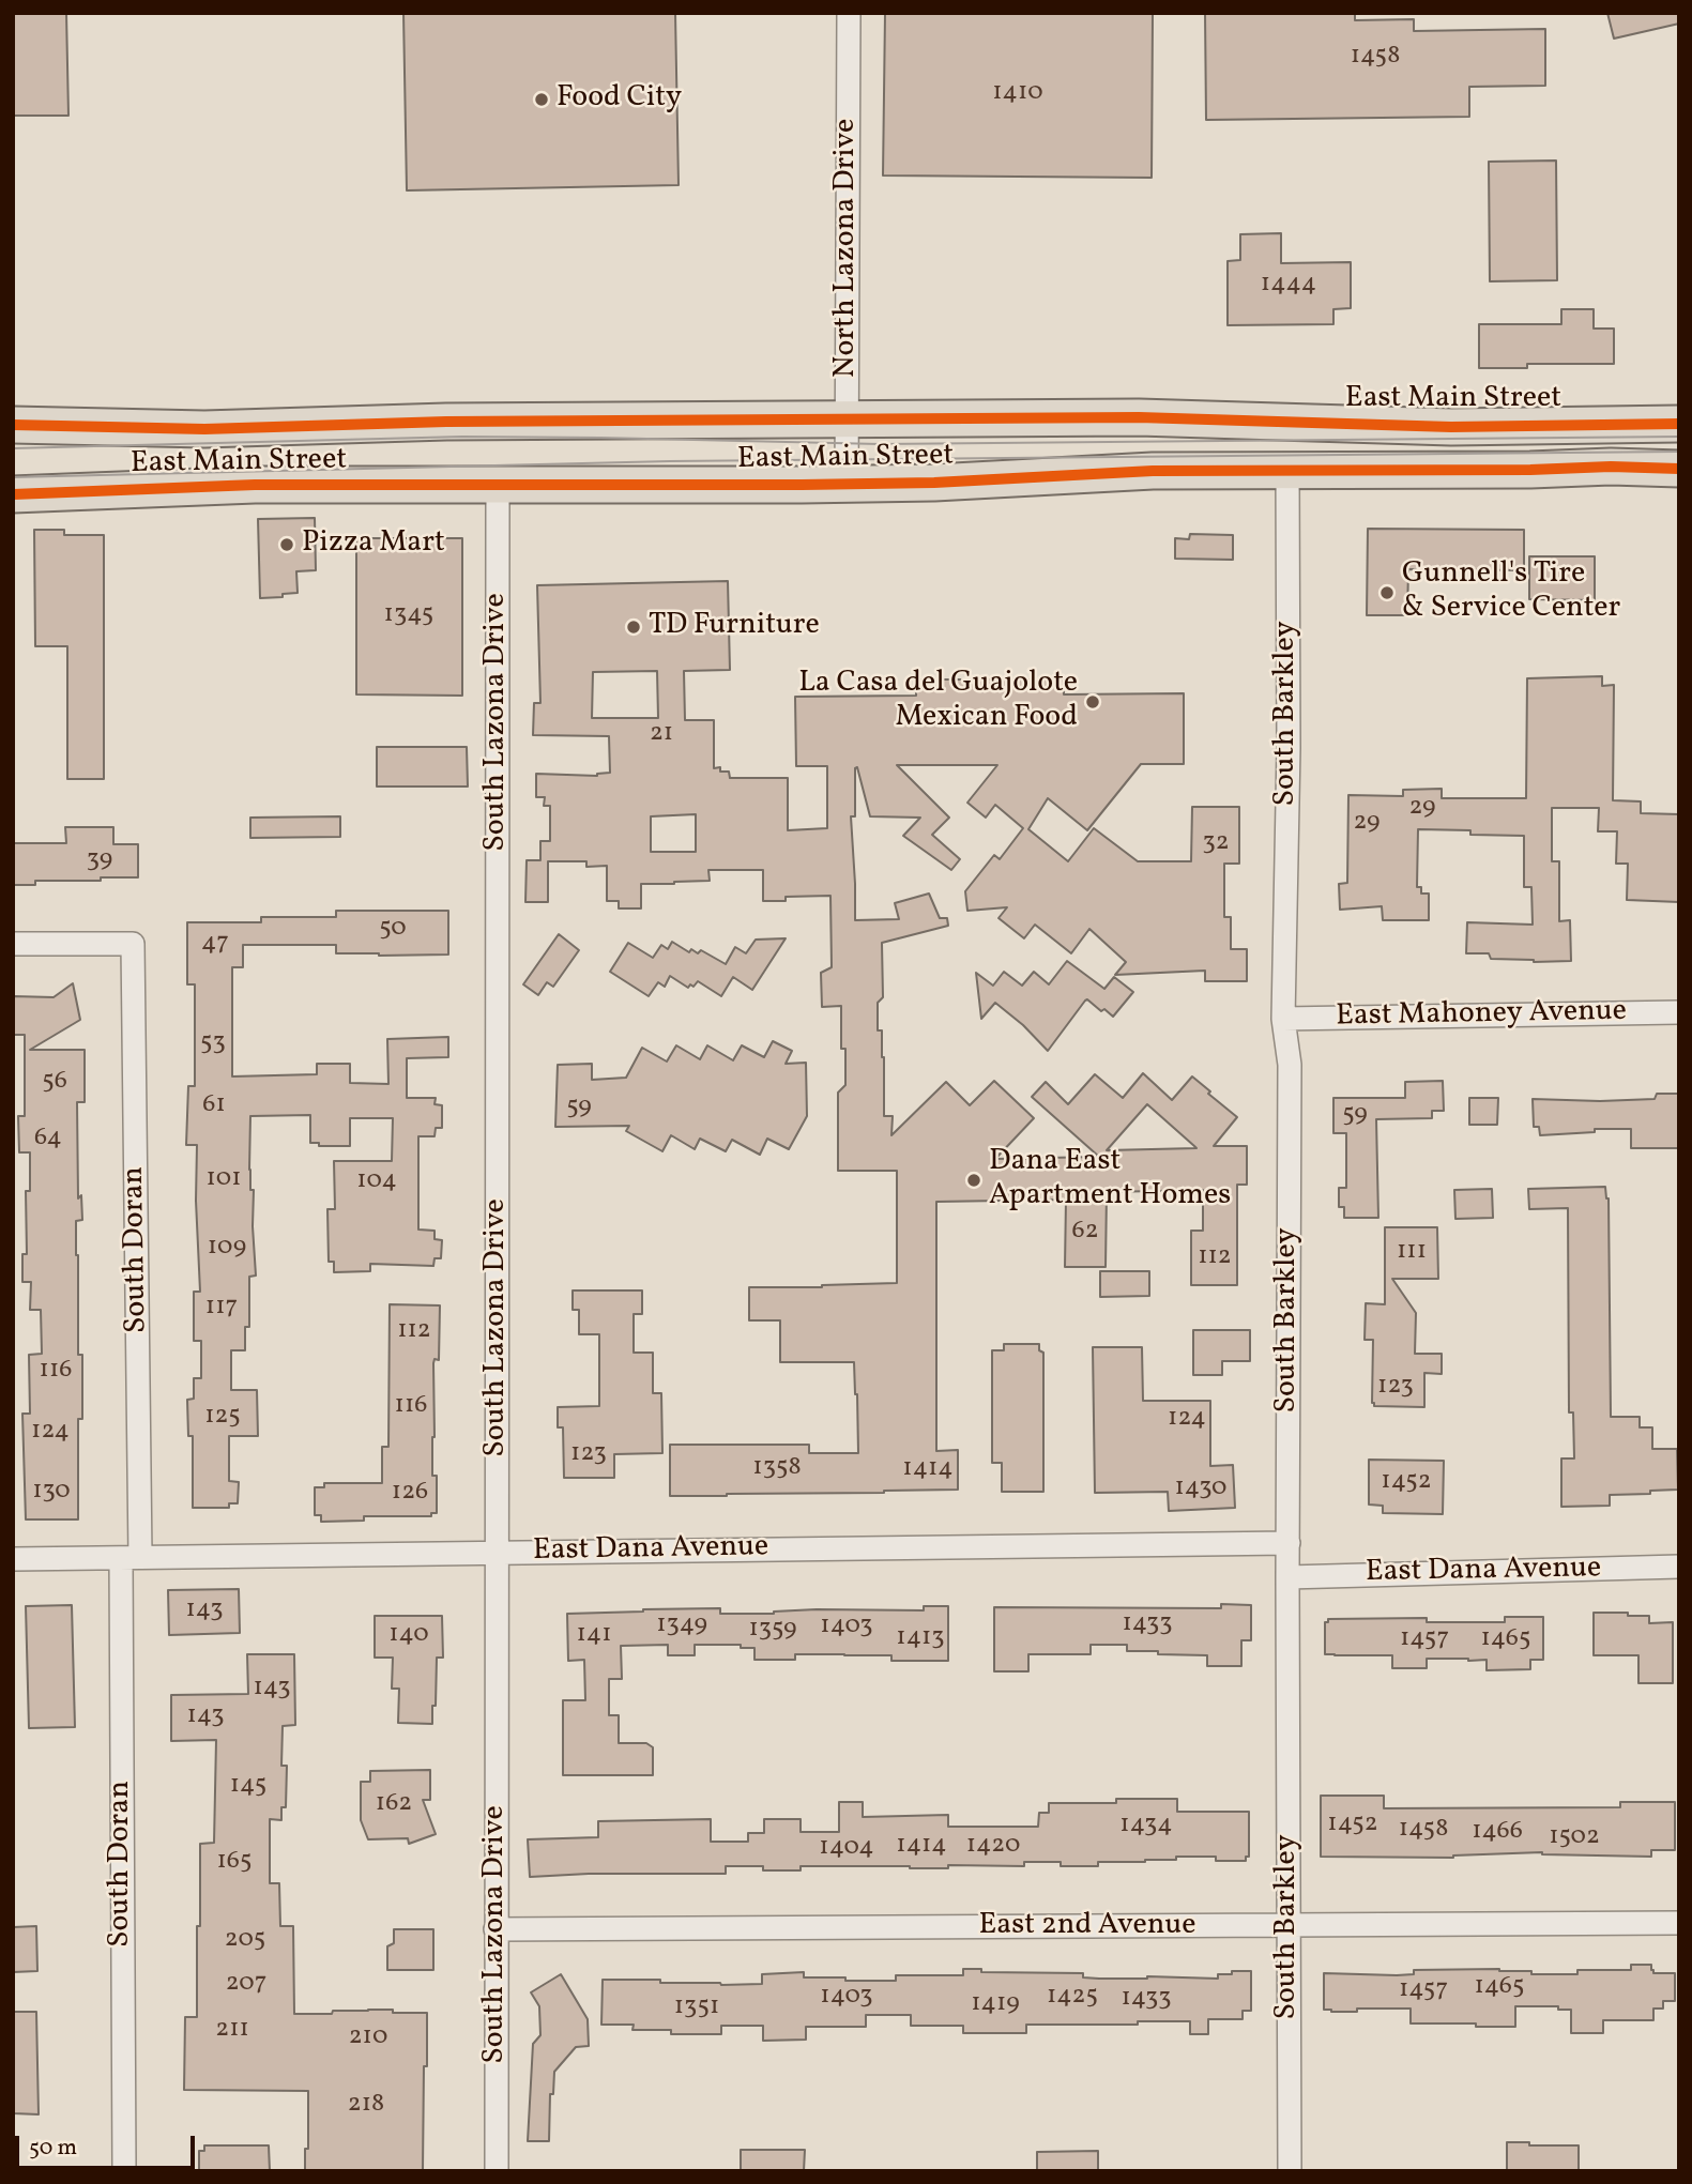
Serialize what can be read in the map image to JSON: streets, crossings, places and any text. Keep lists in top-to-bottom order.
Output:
{
  "streets": {
    "main road": ["East Main Street"],
    "street": [
      "North Lazona Drive",
      "South Barkley",
      "South Lazona Drive",
      "East Mahoney Avenue",
      "South Doran",
      "East Dana Avenue",
      "East 2nd Avenue"
    ]
  },
  "crossings": [
    ["North Lazona Drive", "East Main Street"],
    ["East Main Street", "South Barkley"],
    ["East Main Street", "South Lazona Drive"],
    ["South Barkley", "East Mahoney Avenue"],
    ["South Barkley", "East Dana Avenue"],
    ["South Barkley", "East 2nd Avenue"],
    ["South Lazona Drive", "East Dana Avenue"],
    ["South Lazona Drive", "East 2nd Avenue"],
    ["South Doran", "East Dana Avenue"]
  ],
  "places": [
    "Food City",
    "Pizza Mart",
    "Gunnell's Tire & Service Center",
    "TD Furniture",
    "La Casa del Guajolote Mexican Food",
    "Dana East Apartment Homes"
  ],
  "house_numbers": [
    "1458",
    "1410",
    "1444",
    "1345",
    "21",
    "29",
    "29",
    "32",
    "39",
    "50",
    "47",
    "53",
    "56",
    "61",
    "59",
    "59",
    "64",
    "101",
    "104",
    "62",
    "109",
    "111",
    "112",
    "117",
    "112",
    "116",
    "123",
    "116",
    "125",
    "124",
    "124",
    "123",
    "1358",
    "1414",
    "1452",
    "1430",
    "130",
    "126",
    "143",
    "1433",
    "1349",
    "1403",
    "1359",
    "140",
    "141",
    "1413",
    "1457",
    "1465",
    "143",
    "143",
    "145",
    "162",
    "1452",
    "1434",
    "1458",
    "1466",
    "1502",
    "1414",
    "1420",
    "1404",
    "165",
    "205",
    "207",
    "1465",
    "1457",
    "1403",
    "1425",
    "1433",
    "1419",
    "1351",
    "211",
    "210",
    "218"
  ],
  "scale_bar": "50 m"
}
